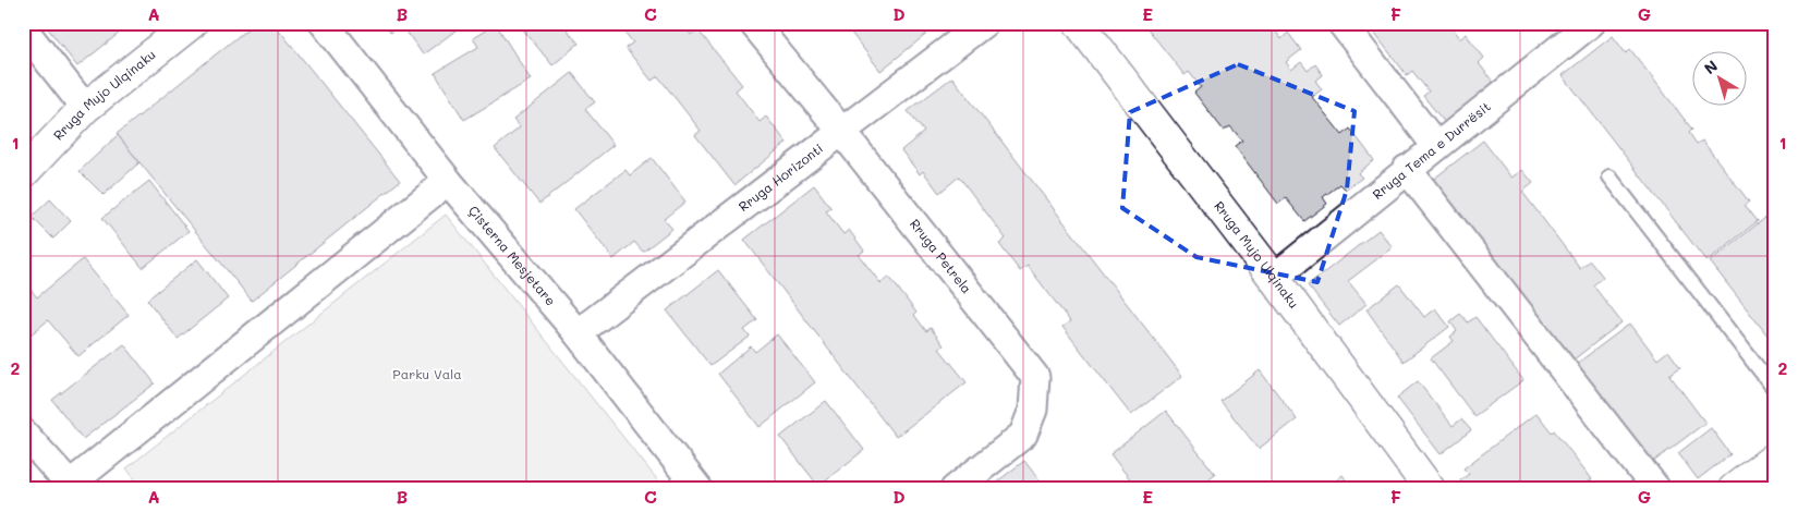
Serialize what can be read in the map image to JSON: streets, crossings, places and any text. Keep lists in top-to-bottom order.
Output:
{
  "streets": {
    "street": [
      "Rruga Mujo Ulqinaku",
      "Rruga Tema e Durrësit",
      "Rruga Horizonti",
      "Çisterna Mesjetare",
      "Rruga Petrela"
    ]
  },
  "crossings": [
    ["Rruga Mujo Ulqinaku", "Rruga Tema e Durrësit"],
    ["Rruga Horizonti", "Çisterna Mesjetare"],
    ["Rruga Horizonti", "Rruga Petrela"]
  ],
  "parks": ["Parku Vala"],
  "north": "top left",
  "grid": {
    "columns": [
      "A",
      "B",
      "C",
      "D",
      "E",
      "F",
      "G"
    ],
    "rows": ["1", "2"]
  }
}
